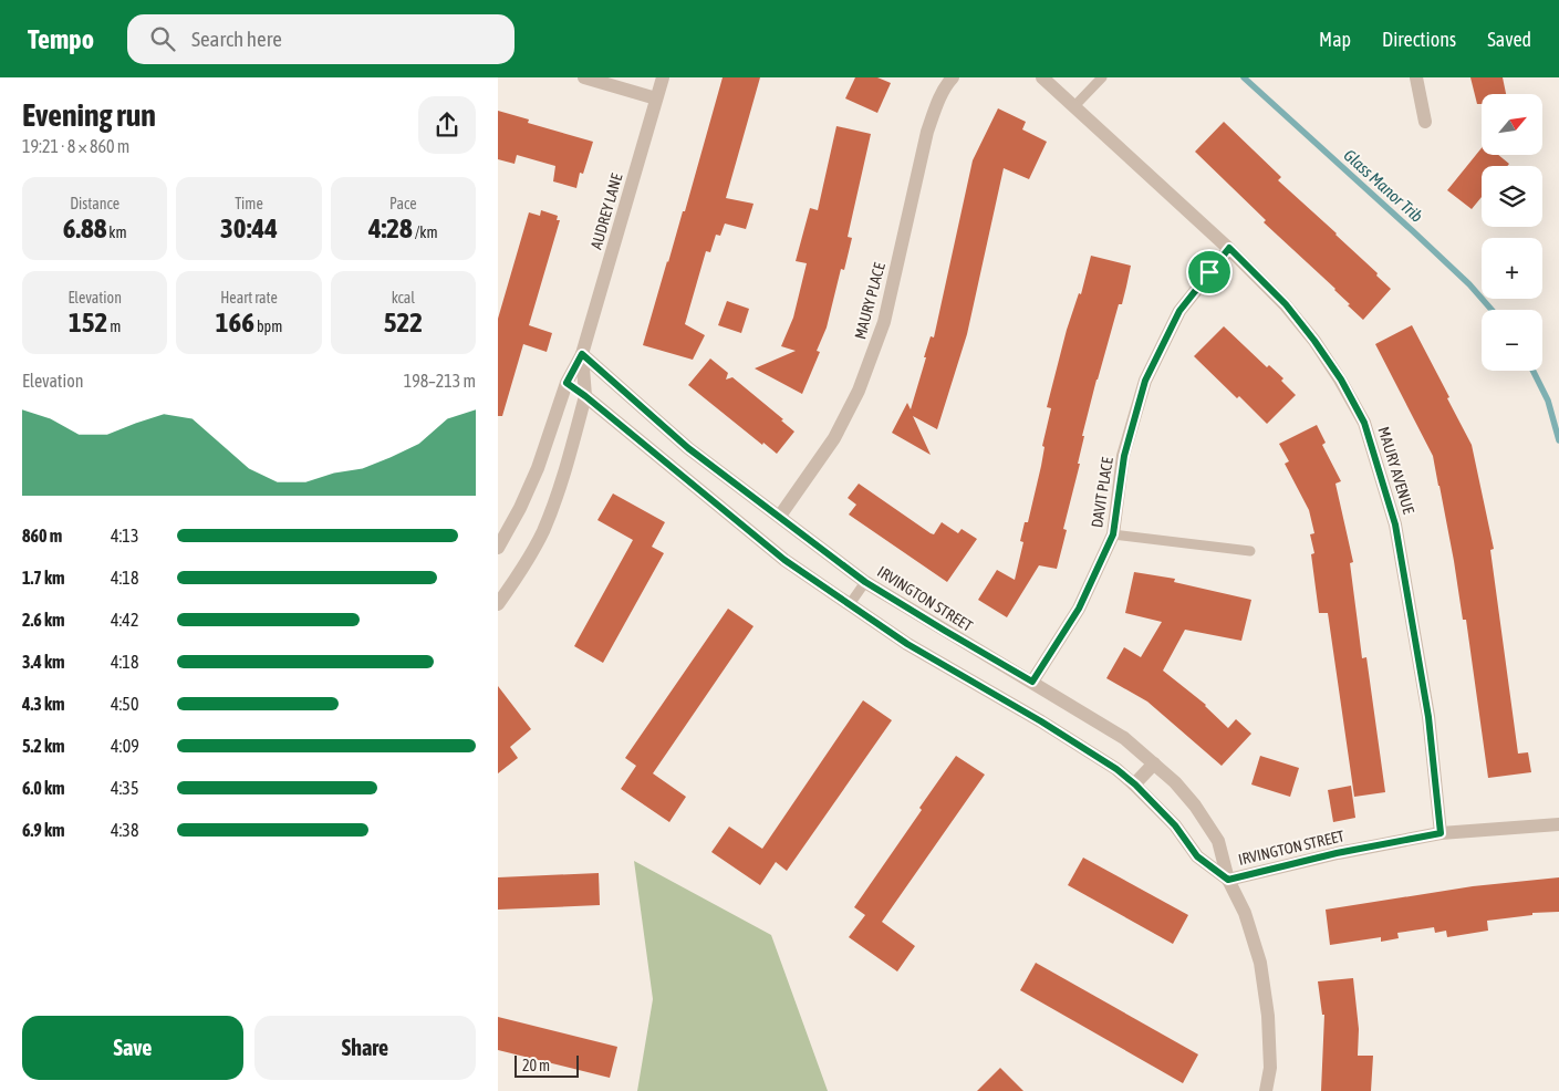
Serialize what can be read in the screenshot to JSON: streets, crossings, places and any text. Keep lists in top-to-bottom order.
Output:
{
  "streets": {
    "street": [
      "AUDREY LANE",
      "MAURY PLACE",
      "MAURY AVENUE",
      "DAVIT PLACE",
      "IRVINGTON STREET"
    ]
  },
  "crossings": [
    ["AUDREY LANE", "IRVINGTON STREET"],
    ["MAURY PLACE", "IRVINGTON STREET"],
    ["MAURY AVENUE", "DAVIT PLACE"],
    ["MAURY AVENUE", "IRVINGTON STREET"],
    ["DAVIT PLACE", "IRVINGTON STREET"]
  ],
  "water": ["Glass Manor Trib"],
  "scale_bar": "20 m",
  "north": "top right",
  "page": {
    "header": "Tempo",
    "search": "Search here",
    "nav": ["Map", "Directions", "Saved"],
    "heading": ["Evening run", "19:21 · 8 × 860 m"],
    "map_buttons": ["+", "−"],
    "stats": [
      ["Distance", "6.88 km"],
      ["Time", "30:44"],
      ["Pace", "4:28 /km"],
      ["Elevation", "152 m"],
      ["Heart rate", "166 bpm"],
      ["kcal", "522"]
    ],
    "chart": ["Elevation", "198–213 m"],
    "list": [
      {
        "name": "860 m",
        "note": "4:13"
      },
      {
        "name": "1.7 km",
        "note": "4:18"
      },
      {
        "name": "2.6 km",
        "note": "4:42"
      },
      {
        "name": "3.4 km",
        "note": "4:18"
      },
      {
        "name": "4.3 km",
        "note": "4:50"
      },
      {
        "name": "5.2 km",
        "note": "4:09"
      },
      {
        "name": "6.0 km",
        "note": "4:35"
      },
      {
        "name": "6.9 km",
        "note": "4:38"
      }
    ],
    "buttons": ["Save", "Share"],
    "scale": "20 m"
  }
}
